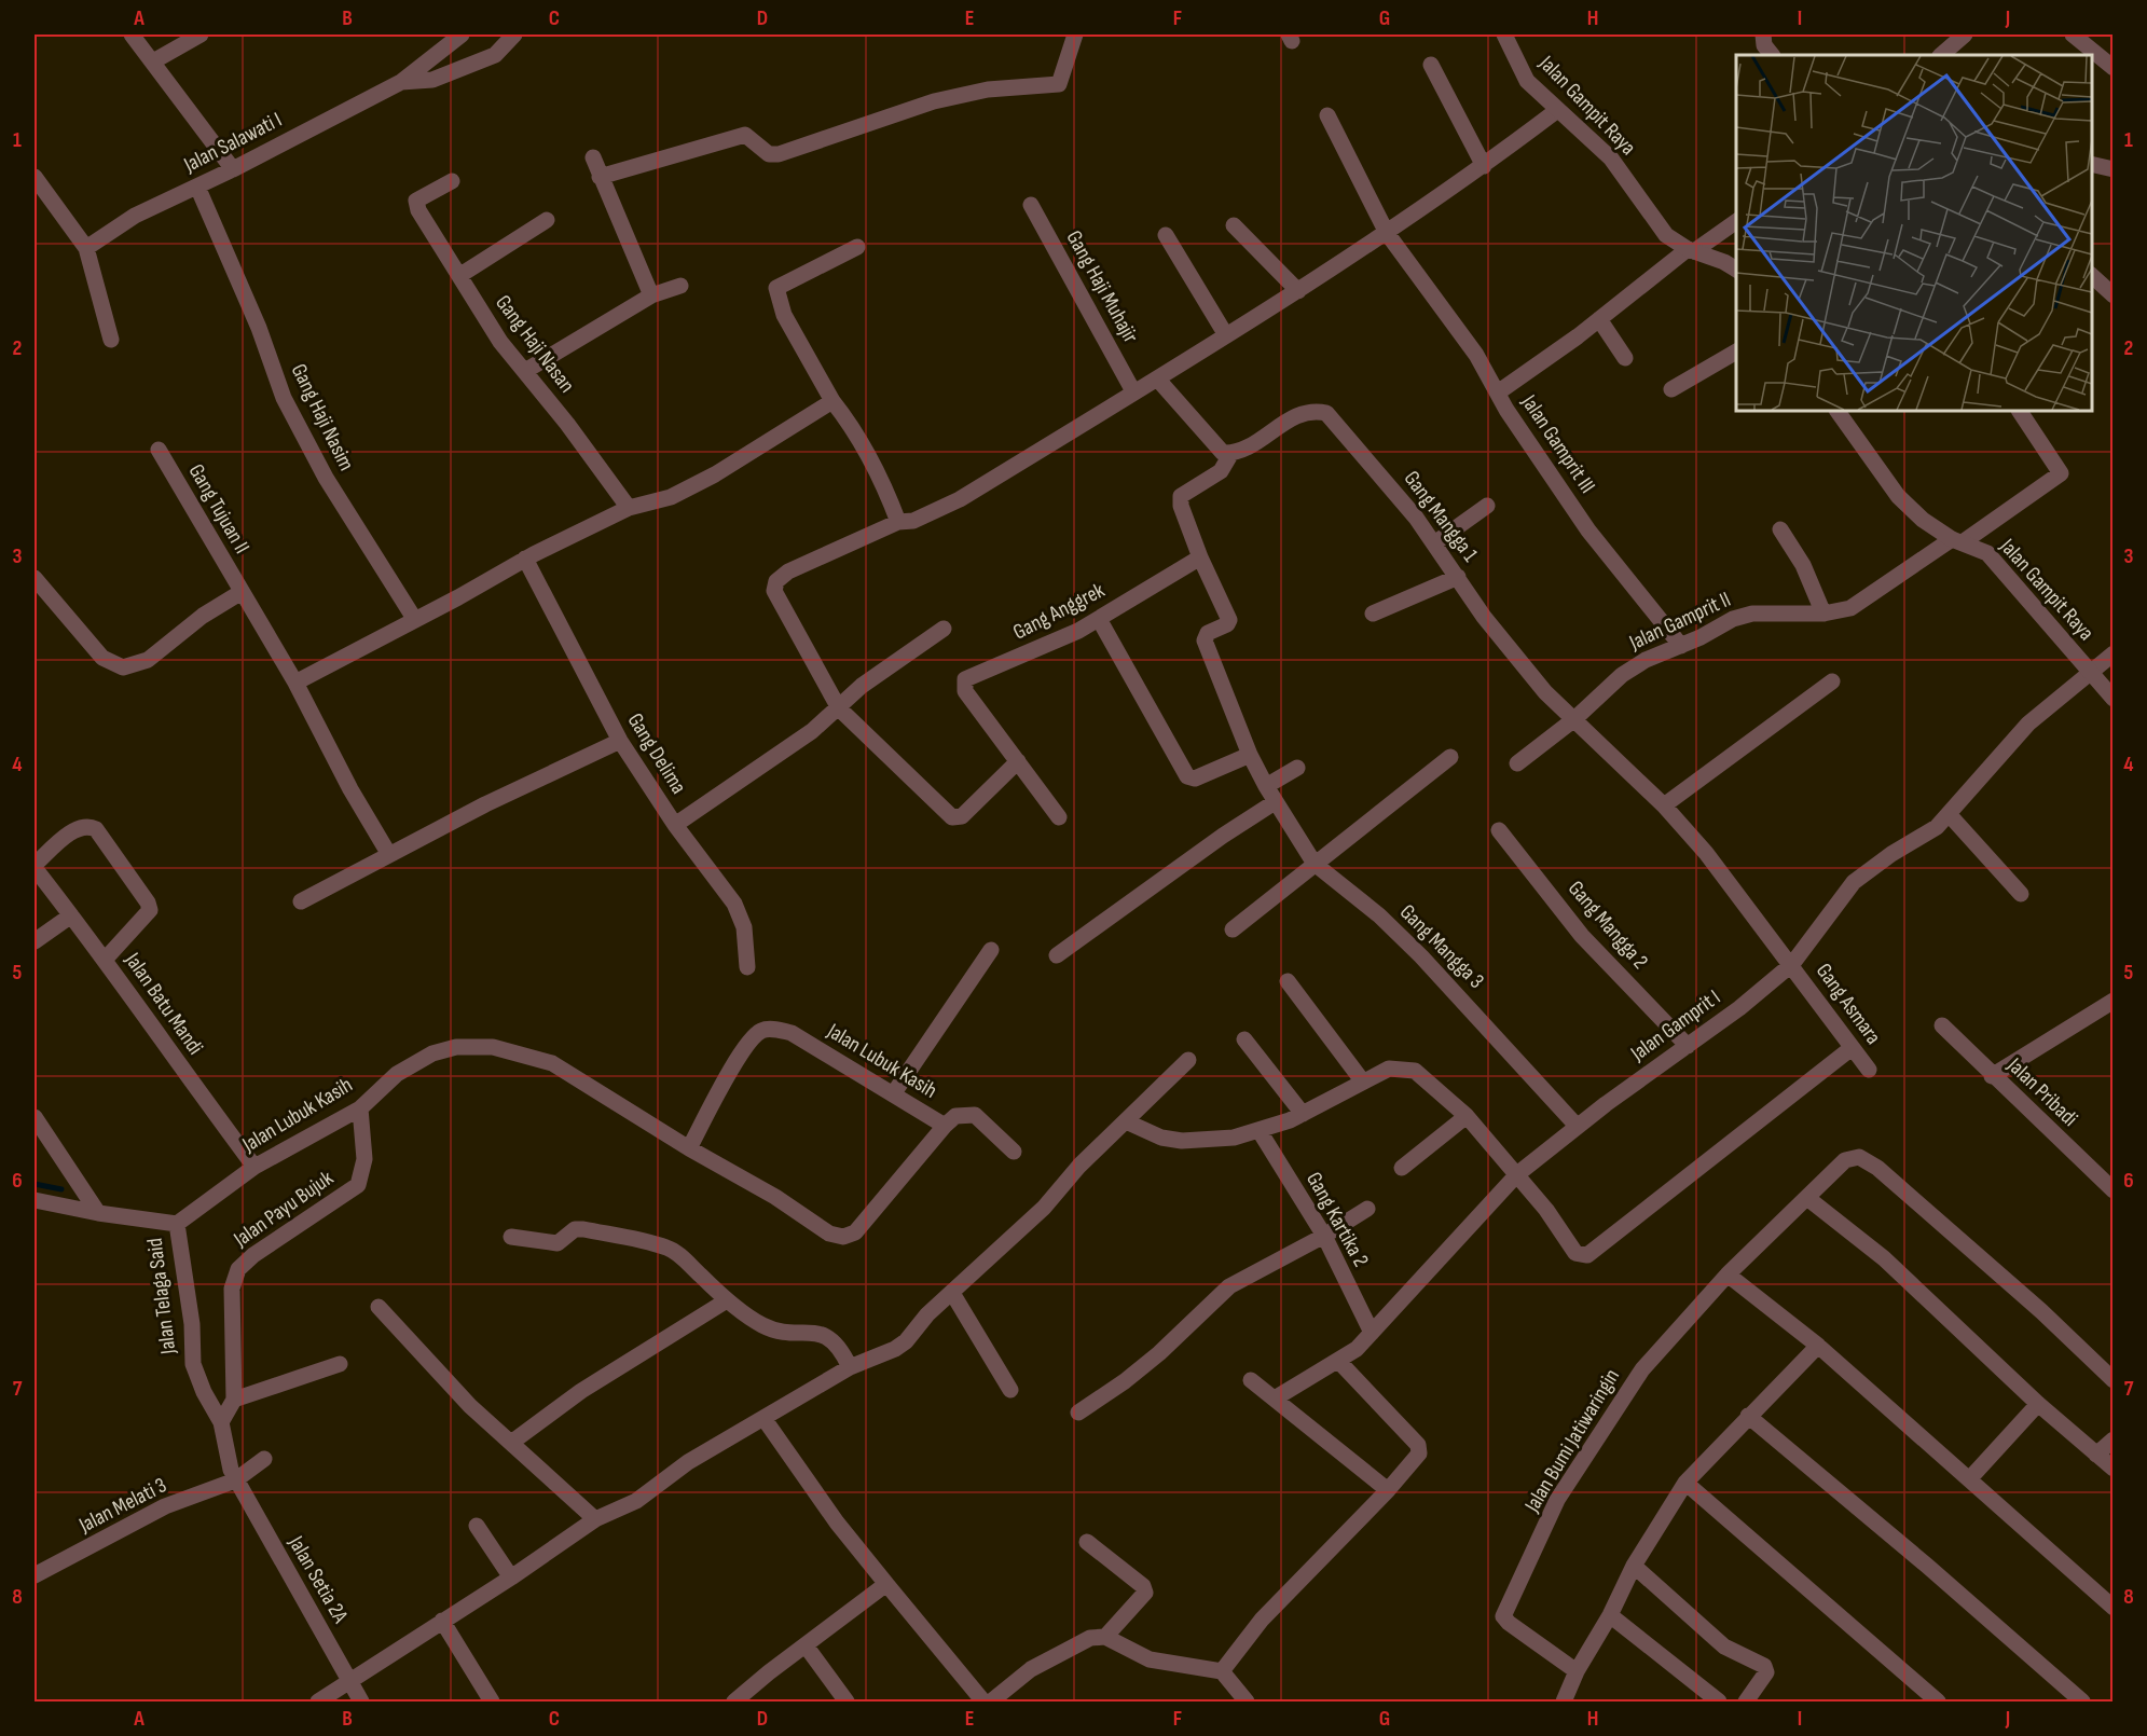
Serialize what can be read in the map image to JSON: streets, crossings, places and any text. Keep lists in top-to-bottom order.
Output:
{
  "streets": {
    "street": [
      "Jalan Gampit Raya",
      "Jalan Salawati I",
      "Gang Haji Muhajir",
      "Gang Haji Nasan",
      "Gang Haji Nasim",
      "Jalan Gamprit III",
      "Gang Tujuan II",
      "Gang Mangga 1",
      "Gang Anggrek",
      "Jalan Gamprit II",
      "Gang Delima",
      "Gang Mangga 2",
      "Gang Mangga 3",
      "Jalan Batu Mandi",
      "Gang Asmara",
      "Jalan Gamprit I",
      "Jalan Lubuk Kasih",
      "Jalan Pribadi",
      "Jalan Payu Bujuk",
      "Gang Kartika 2",
      "Jalan Telaga Said",
      "Jalan Bumi Jatiwaringin",
      "Jalan Melati 3",
      "Jalan Setia 2A"
    ]
  },
  "crossings": [
    ["Jalan Gampit Raya", "Jalan Gamprit III"],
    ["Jalan Gampit Raya", "Jalan Gamprit II"],
    ["Jalan Gampit Raya", "Jalan Gamprit I"],
    ["Jalan Salawati I", "Gang Haji Nasim"],
    ["Jalan Gamprit III", "Jalan Gamprit II"],
    ["Gang Mangga 1", "Jalan Gamprit II"],
    ["Gang Mangga 1", "Gang Asmara"],
    ["Gang Mangga 1", "Jalan Gamprit I"],
    ["Gang Anggrek", "Gang Mangga 3"],
    ["Gang Mangga 2", "Jalan Gamprit I"],
    ["Gang Mangga 3", "Jalan Gamprit I"],
    ["Jalan Batu Mandi", "Jalan Lubuk Kasih"],
    ["Gang Asmara", "Jalan Gamprit I"],
    ["Jalan Gamprit I", "Gang Kartika 2"],
    ["Jalan Lubuk Kasih", "Jalan Payu Bujuk"],
    ["Jalan Lubuk Kasih", "Jalan Telaga Said"],
    ["Jalan Telaga Said", "Jalan Melati 3"],
    ["Jalan Telaga Said", "Jalan Setia 2A"],
    ["Jalan Melati 3", "Jalan Setia 2A"]
  ],
  "grid": {
    "columns": [
      "A",
      "B",
      "C",
      "D",
      "E",
      "F",
      "G",
      "H",
      "I",
      "J"
    ],
    "rows": [
      "1",
      "2",
      "3",
      "4",
      "5",
      "6",
      "7",
      "8"
    ]
  }
}
